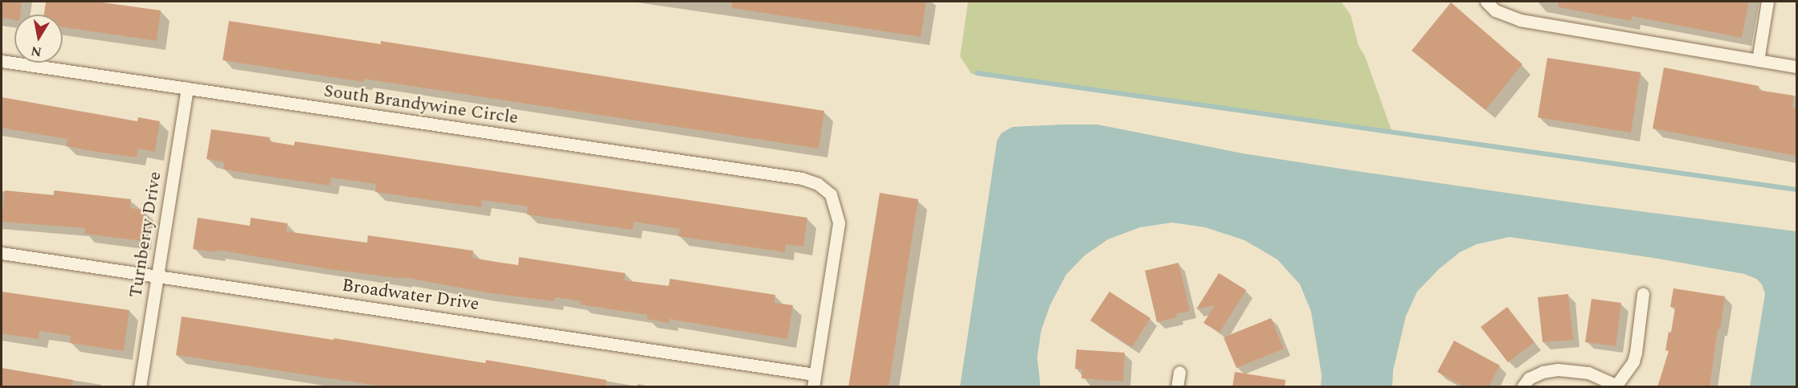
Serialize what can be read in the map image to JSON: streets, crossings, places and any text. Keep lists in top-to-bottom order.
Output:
{
  "streets": {
    "street": ["South Brandywine Circle", "Turnberry Drive", "Broadwater Drive"]
  },
  "crossings": [
    ["South Brandywine Circle", "Turnberry Drive"],
    ["South Brandywine Circle", "Broadwater Drive"],
    ["Turnberry Drive", "Broadwater Drive"]
  ],
  "north": "bottom"
}
